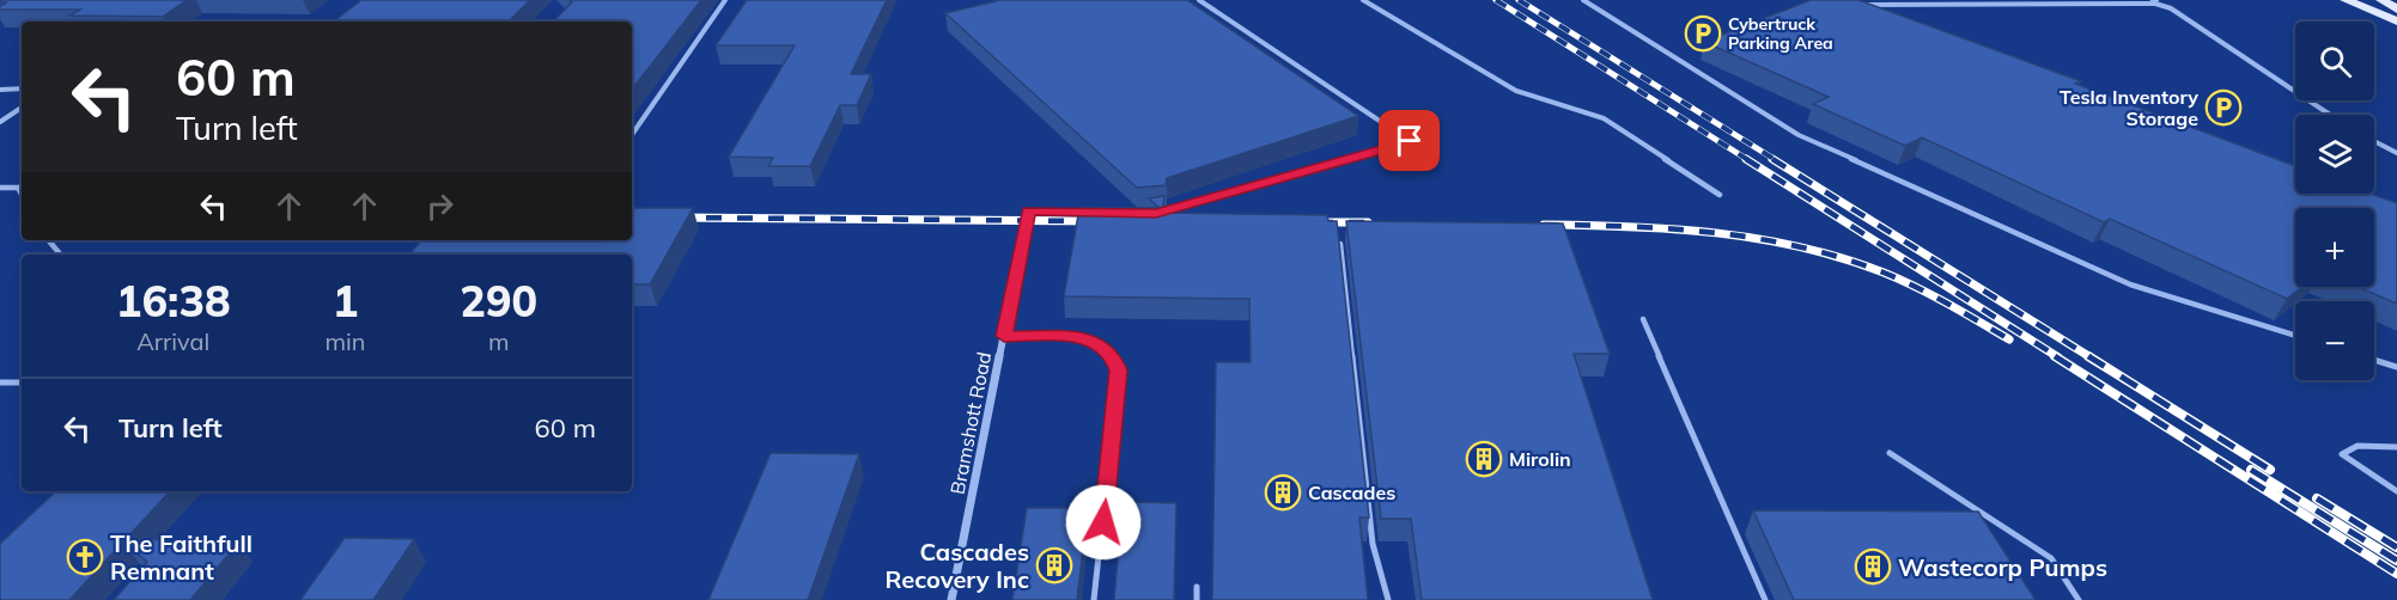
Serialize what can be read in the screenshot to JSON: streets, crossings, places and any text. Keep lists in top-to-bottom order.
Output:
{
  "streets": {
    "street": ["Bramshott Road"]
  },
  "places": {
    "parking": ["Cybertruck Parking Area", "Tesla Inventory Storage"],
    "building": [
      "Mirolin",
      "Cascades",
      "Cascades Recovery Inc",
      "Wastecorp Pumps"
    ],
    "church": ["The Faithfull Remnant"]
  },
  "page": {
    "map_buttons": ["+", "−"],
    "turn": ["60 m", "Turn left"],
    "eta": [
      "16:38",
      "Arrival",
      "1",
      "min",
      "290",
      "m"
    ],
    "list": [
      {
        "name": "Turn left",
        "value": "60 m"
      }
    ]
  }
}
